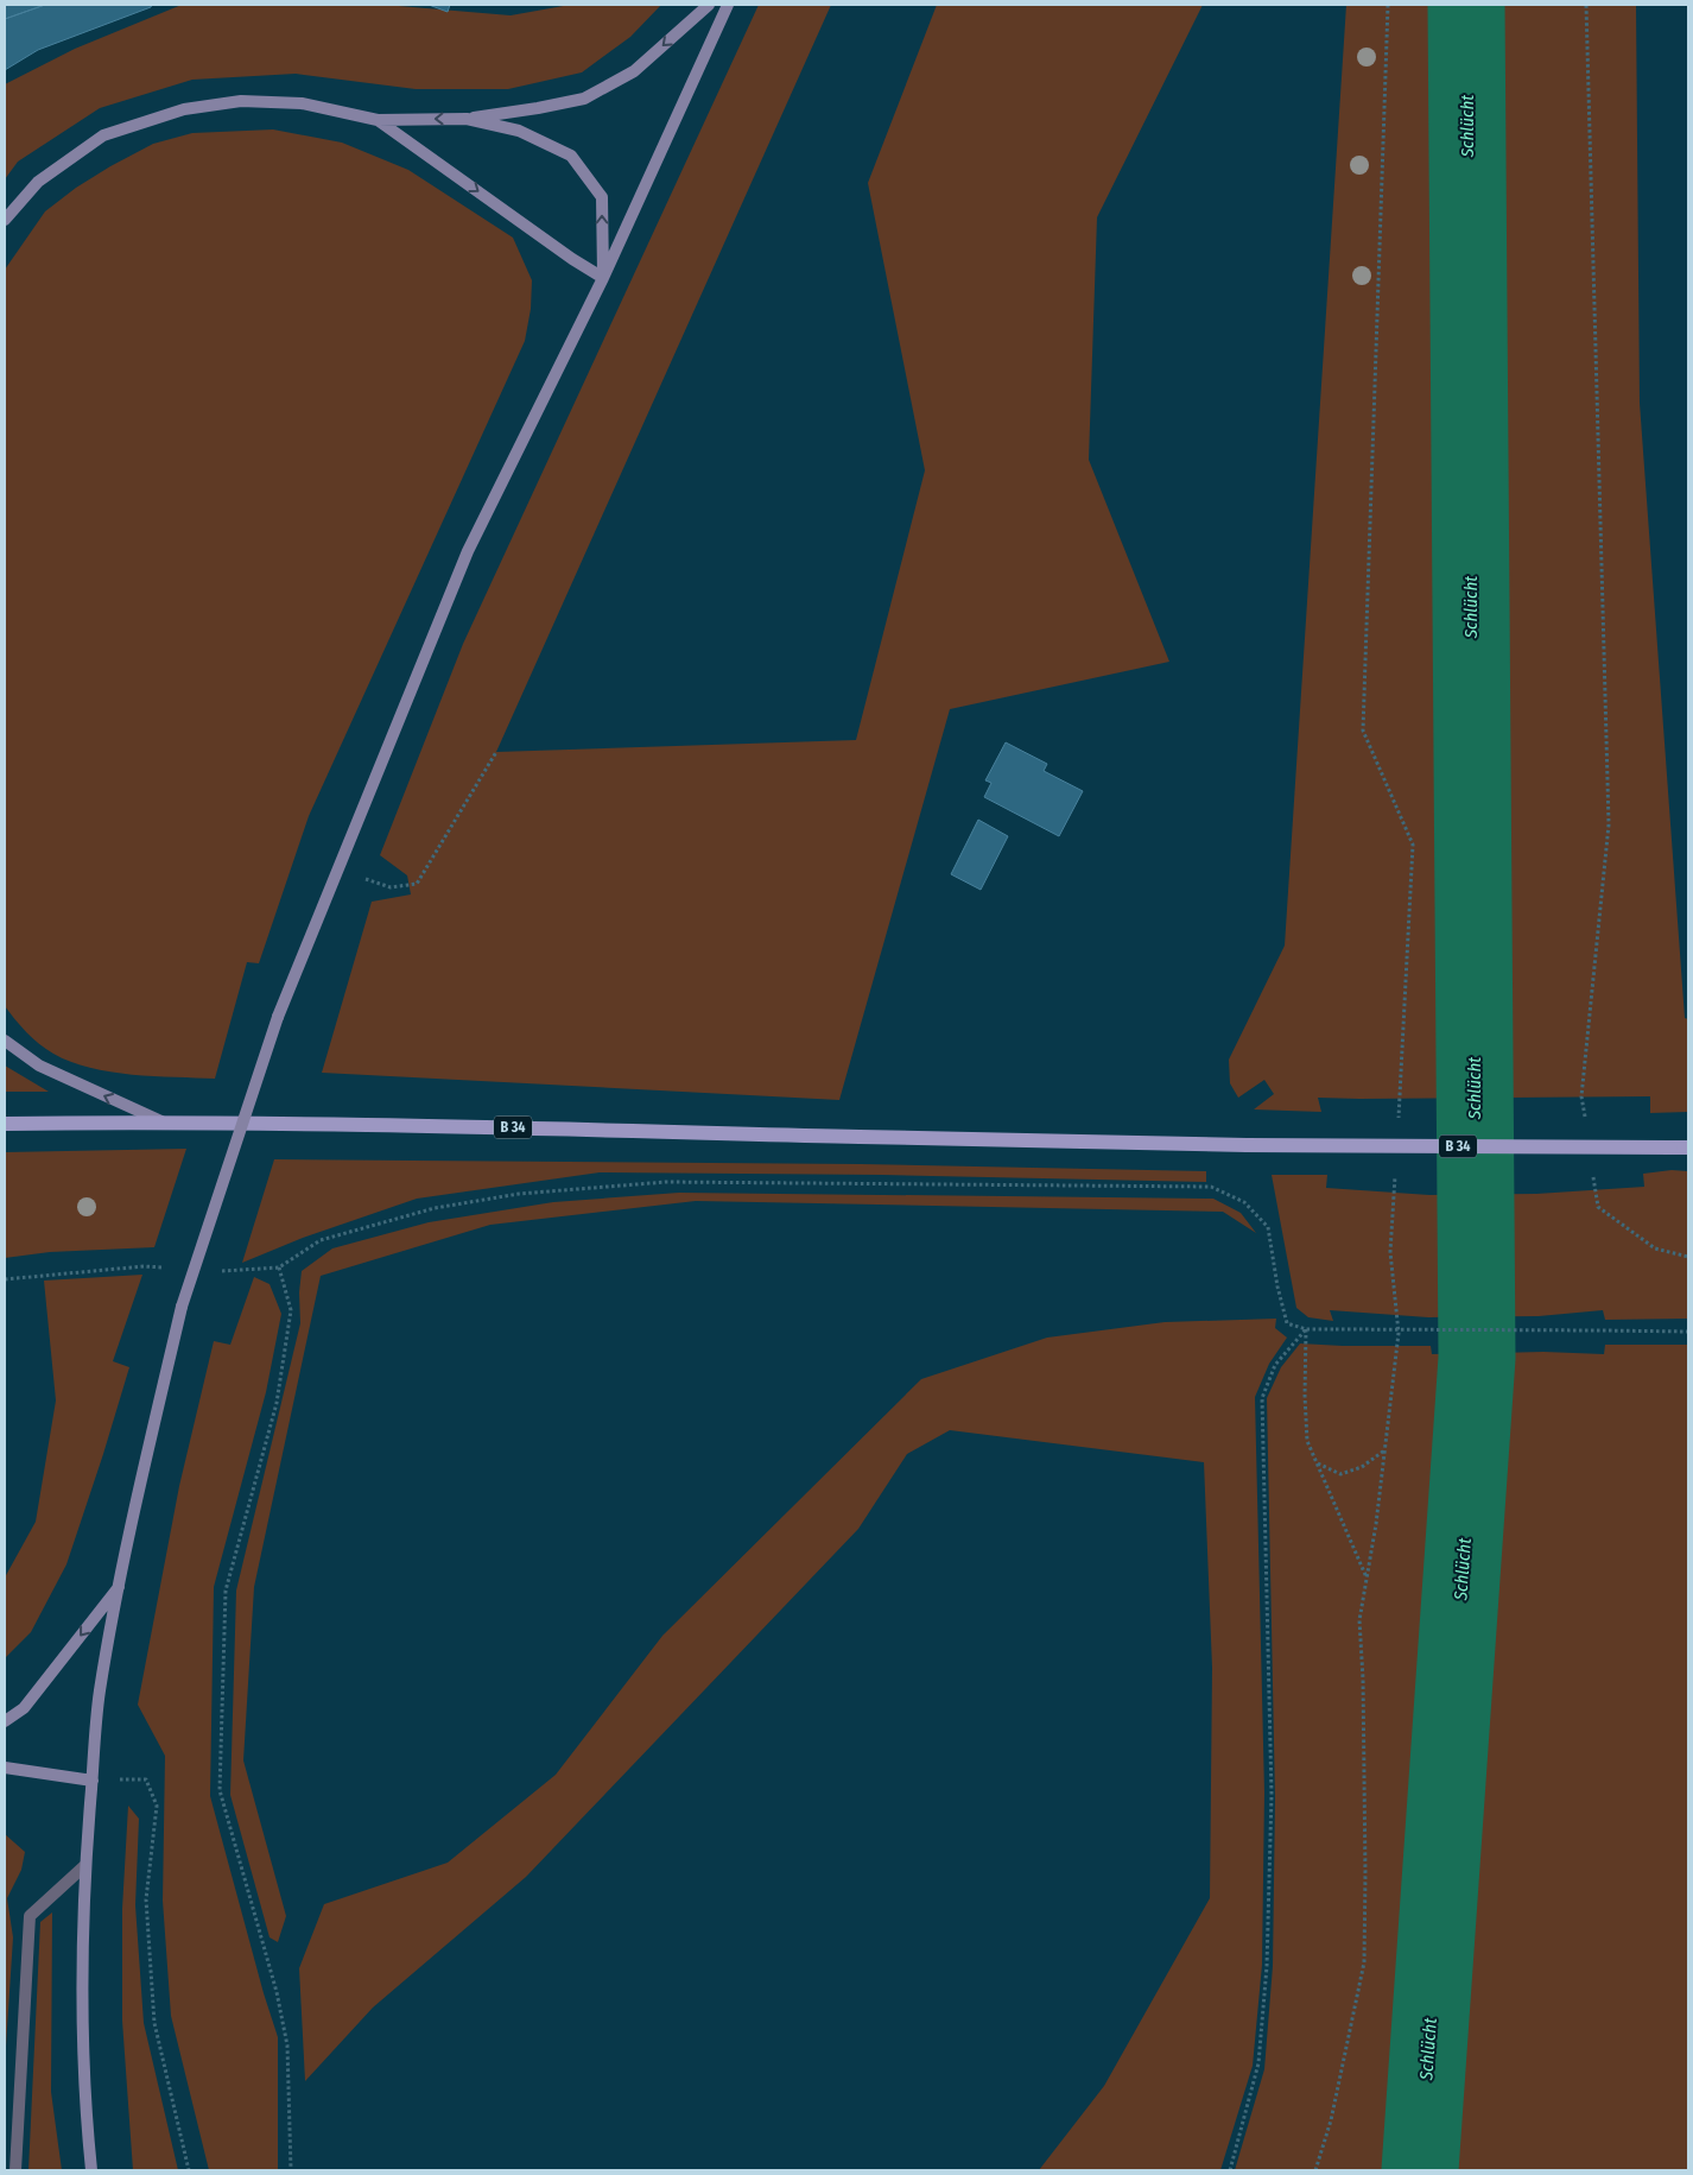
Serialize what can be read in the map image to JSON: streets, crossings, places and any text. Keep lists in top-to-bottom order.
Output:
{
  "streets": {
    "main road": ["B 34"]
  },
  "water": ["Schlücht"]
}
